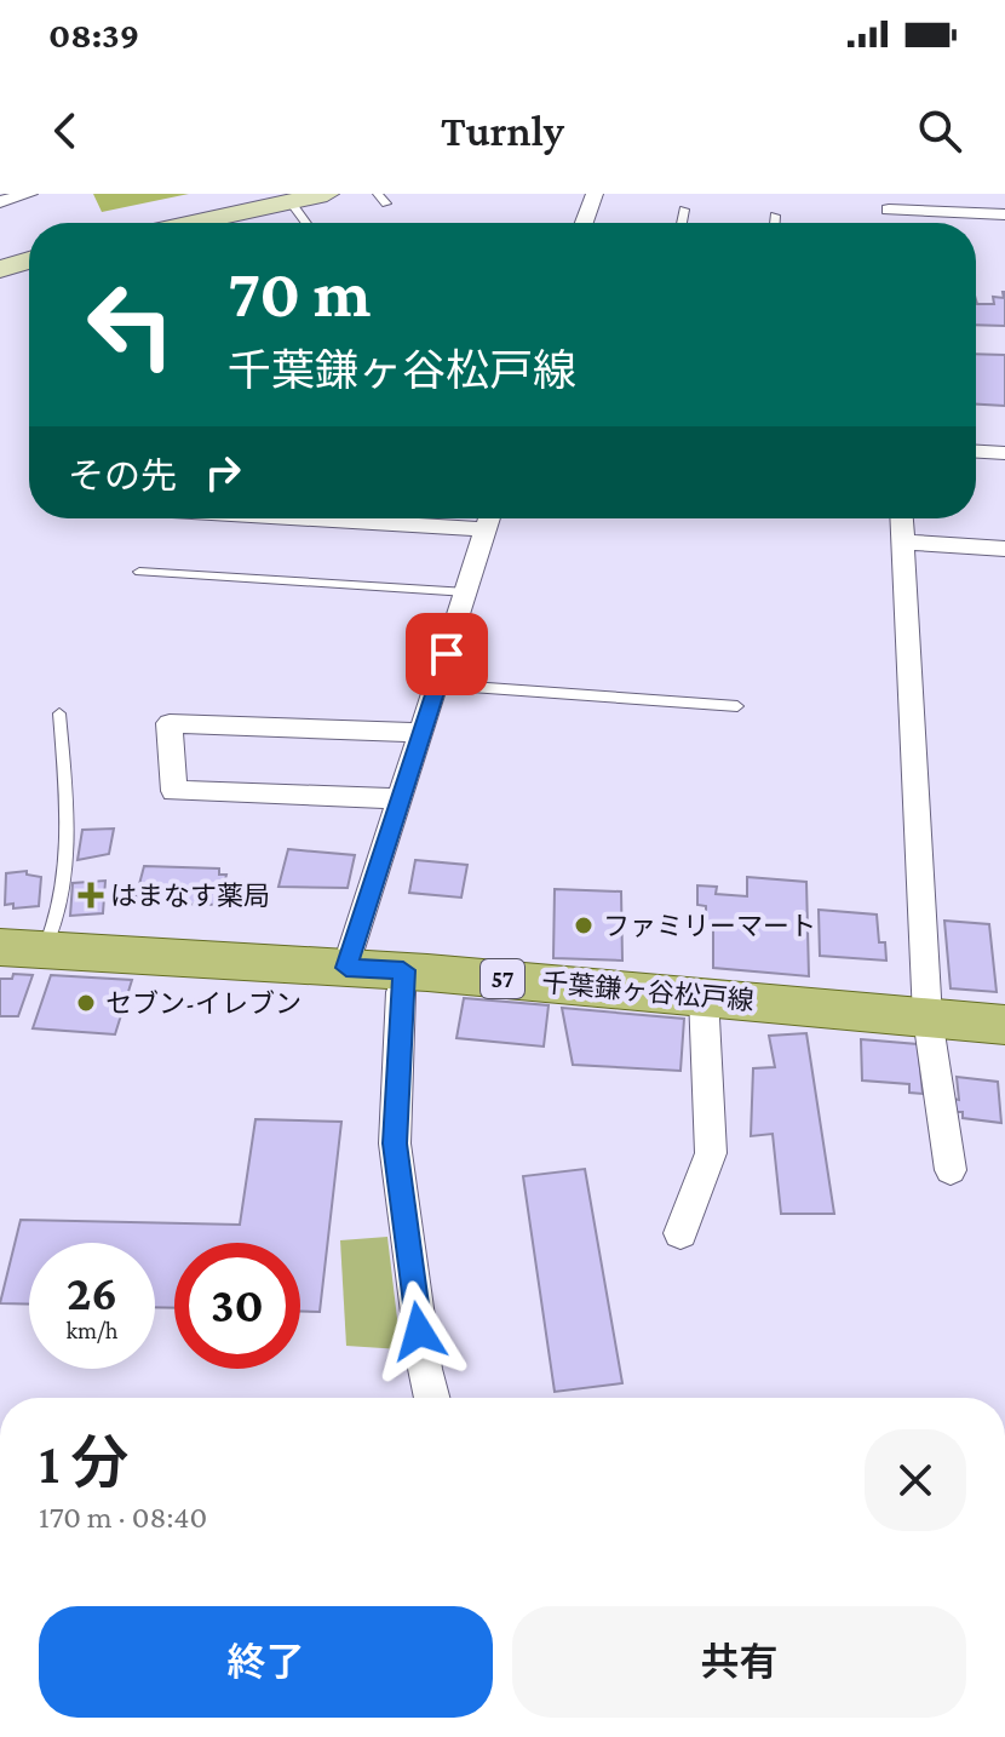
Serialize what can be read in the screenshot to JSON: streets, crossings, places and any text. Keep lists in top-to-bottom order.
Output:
{
  "streets": {
    "main road": ["57", "千葉鎌ヶ谷松戸線"]
  },
  "places": {
    "health": ["はまなす薬局"],
    "other": ["ファミリーマート", "セブン-イレブン"]
  },
  "page": {
    "status": "08:39",
    "header": "Turnly",
    "turn": ["70 m", "千葉鎌ヶ谷松戸線"],
    "then": "その先",
    "speed": "26 km/h",
    "limit": "30",
    "heading": ["1 分", "170 m · 08:40"],
    "buttons": ["終了", "共有"]
  }
}
